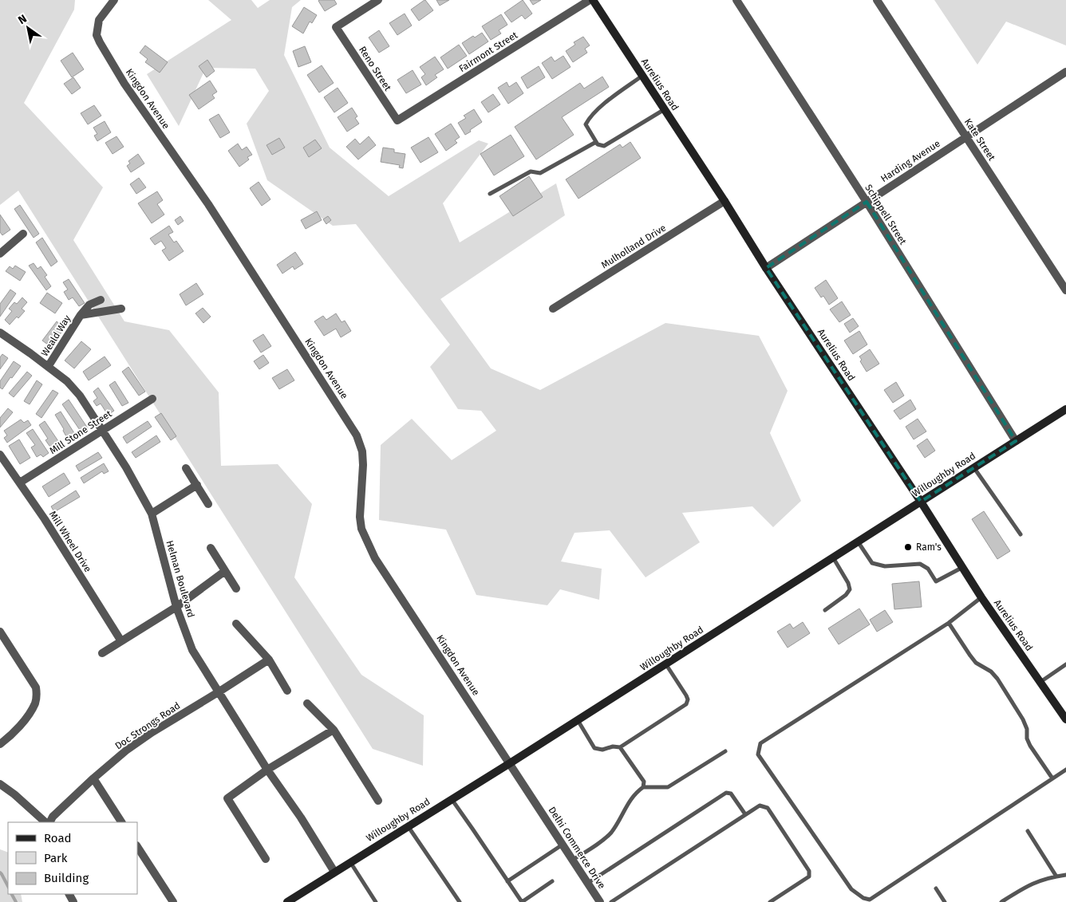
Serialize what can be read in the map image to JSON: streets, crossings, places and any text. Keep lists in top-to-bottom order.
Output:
{
  "streets": {
    "street": [
      "Fairmont Street",
      "Reno Street",
      "Aurelius Road",
      "Kingdon Avenue",
      "Kate Street",
      "Harding Avenue",
      "Schippell Street",
      "Mulholland Drive",
      "Weald Way",
      "Mill Stone Street",
      "Willoughby Road",
      "Mill Wheel Drive",
      "Helman Boulevard",
      "Doc Strongs Road",
      "Delhi Commerce Drive"
    ]
  },
  "crossings": [
    ["Fairmont Street", "Reno Street"],
    ["Fairmont Street", "Aurelius Road"],
    ["Aurelius Road", "Harding Avenue"],
    ["Aurelius Road", "Mulholland Drive"],
    ["Aurelius Road", "Willoughby Road"],
    ["Kingdon Avenue", "Willoughby Road"],
    ["Kingdon Avenue", "Delhi Commerce Drive"],
    ["Kate Street", "Harding Avenue"],
    ["Harding Avenue", "Schippell Street"],
    ["Schippell Street", "Willoughby Road"],
    ["Weald Way", "Helman Boulevard"],
    ["Mill Stone Street", "Mill Wheel Drive"],
    ["Mill Stone Street", "Helman Boulevard"],
    ["Willoughby Road", "Helman Boulevard"],
    ["Helman Boulevard", "Doc Strongs Road"]
  ],
  "places": ["Ram's"],
  "legend": ["Road", "Park", "Building"],
  "north": "top left"
}
